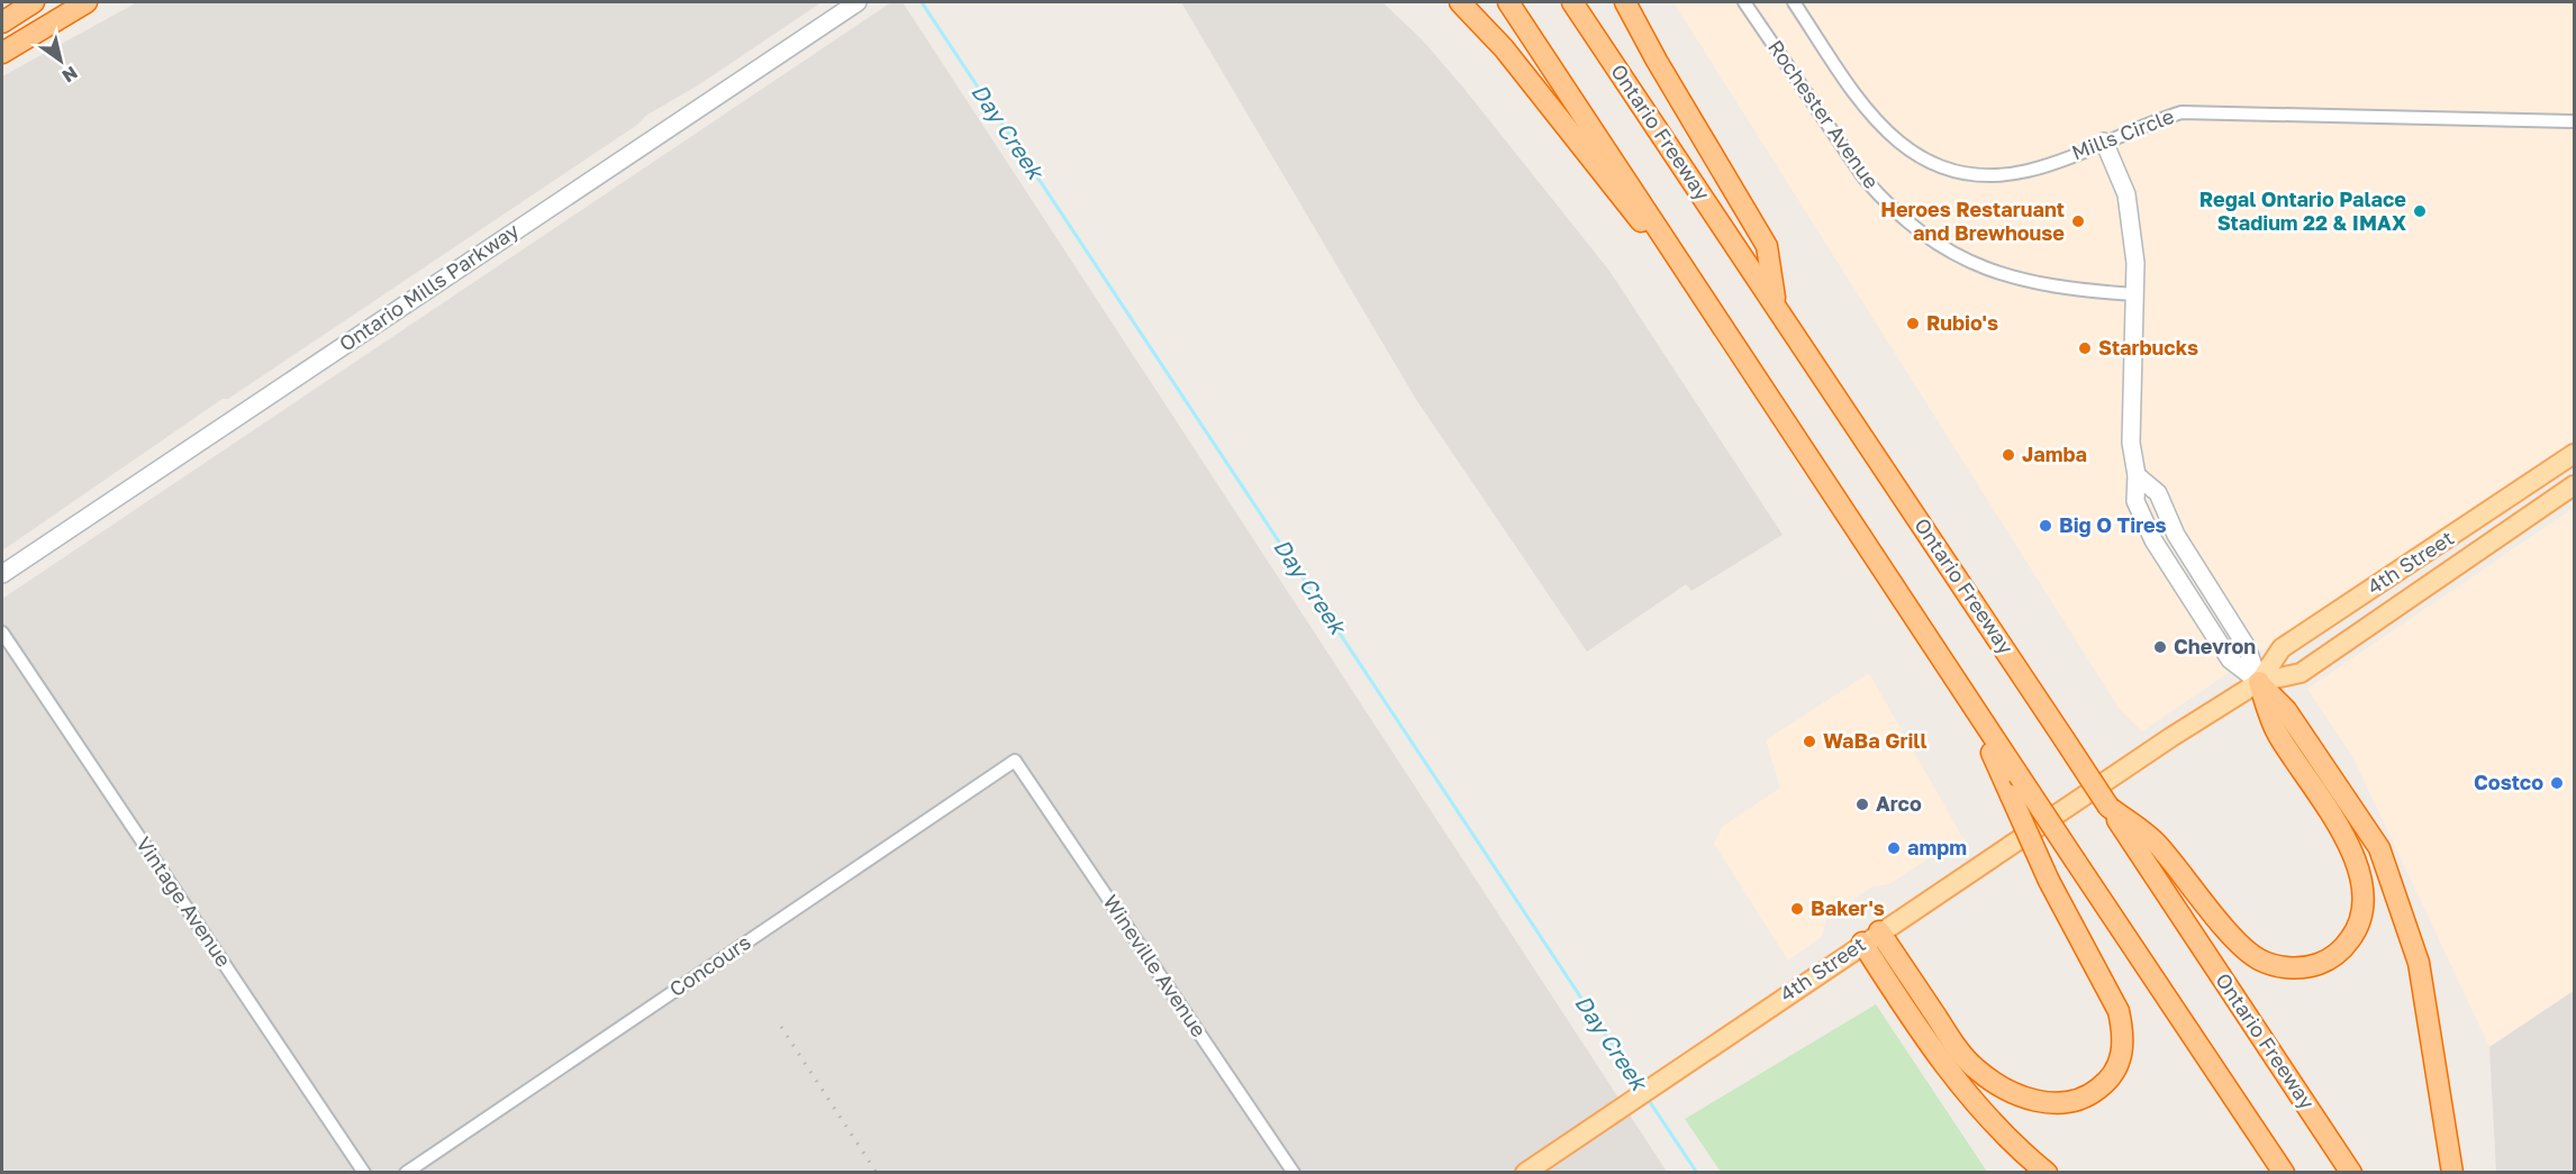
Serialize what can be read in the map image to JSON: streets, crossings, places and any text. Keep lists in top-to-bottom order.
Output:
{
  "streets": {
    "highway": ["Ontario Freeway"],
    "main road": ["Ontario Mills Parkway", "4th Street"],
    "street": [
      "Rochester Avenue",
      "Mills Circle",
      "Vintage Avenue",
      "Concours",
      "Wineville Avenue"
    ]
  },
  "crossings": [
    ["Concours", "Wineville Avenue"]
  ],
  "water": ["Day Creek"],
  "places": [
    "Regal Ontario Palace Stadium 22 & IMAX",
    "Heroes Restaruant and Brewhouse",
    "Rubio's",
    "Starbucks",
    "Jamba",
    "Big O Tires",
    "Chevron",
    "WaBa Grill",
    "Costco",
    "Arco",
    "ampm",
    "Baker's"
  ],
  "north": "bottom right"
}
